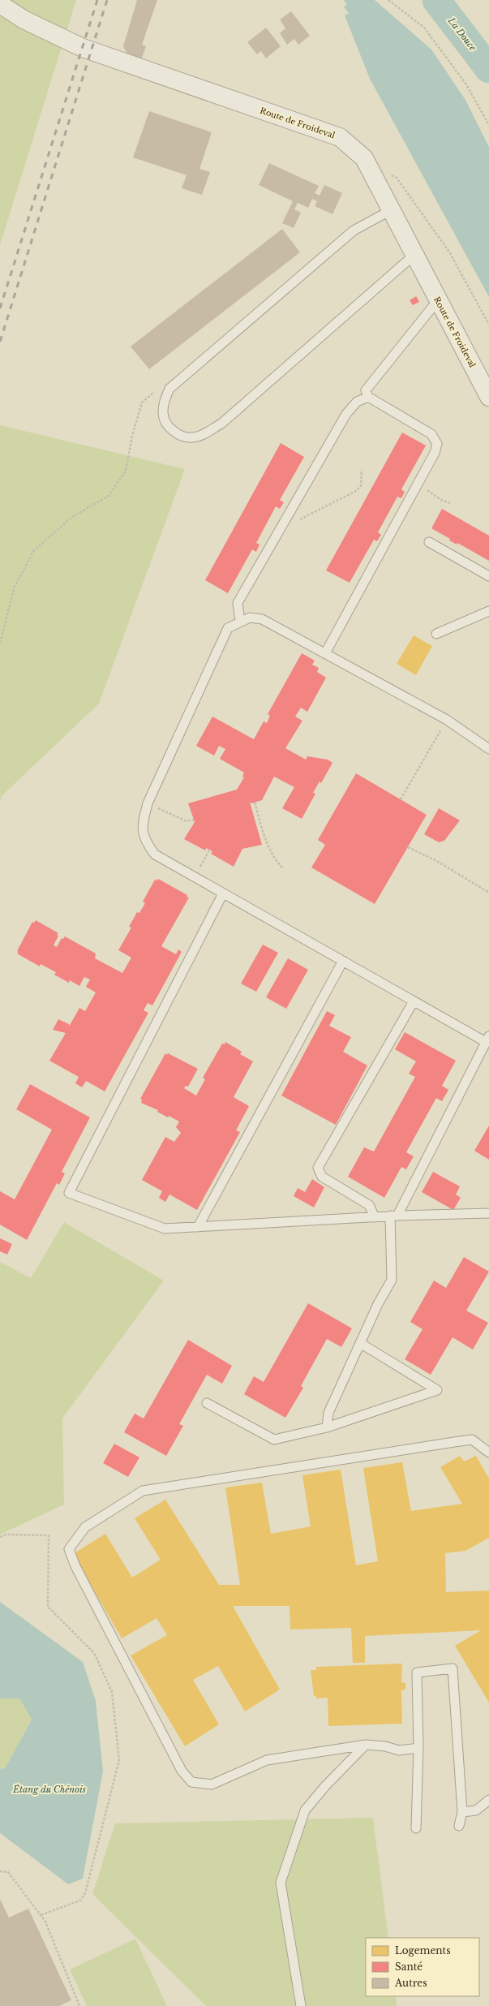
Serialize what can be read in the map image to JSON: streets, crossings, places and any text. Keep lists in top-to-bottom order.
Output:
{
  "streets": {
    "street": ["Route de Froideval"]
  },
  "water": ["La Douce", "Étang du Chênois"],
  "legend": ["Logements", "Santé", "Autres"]
}
